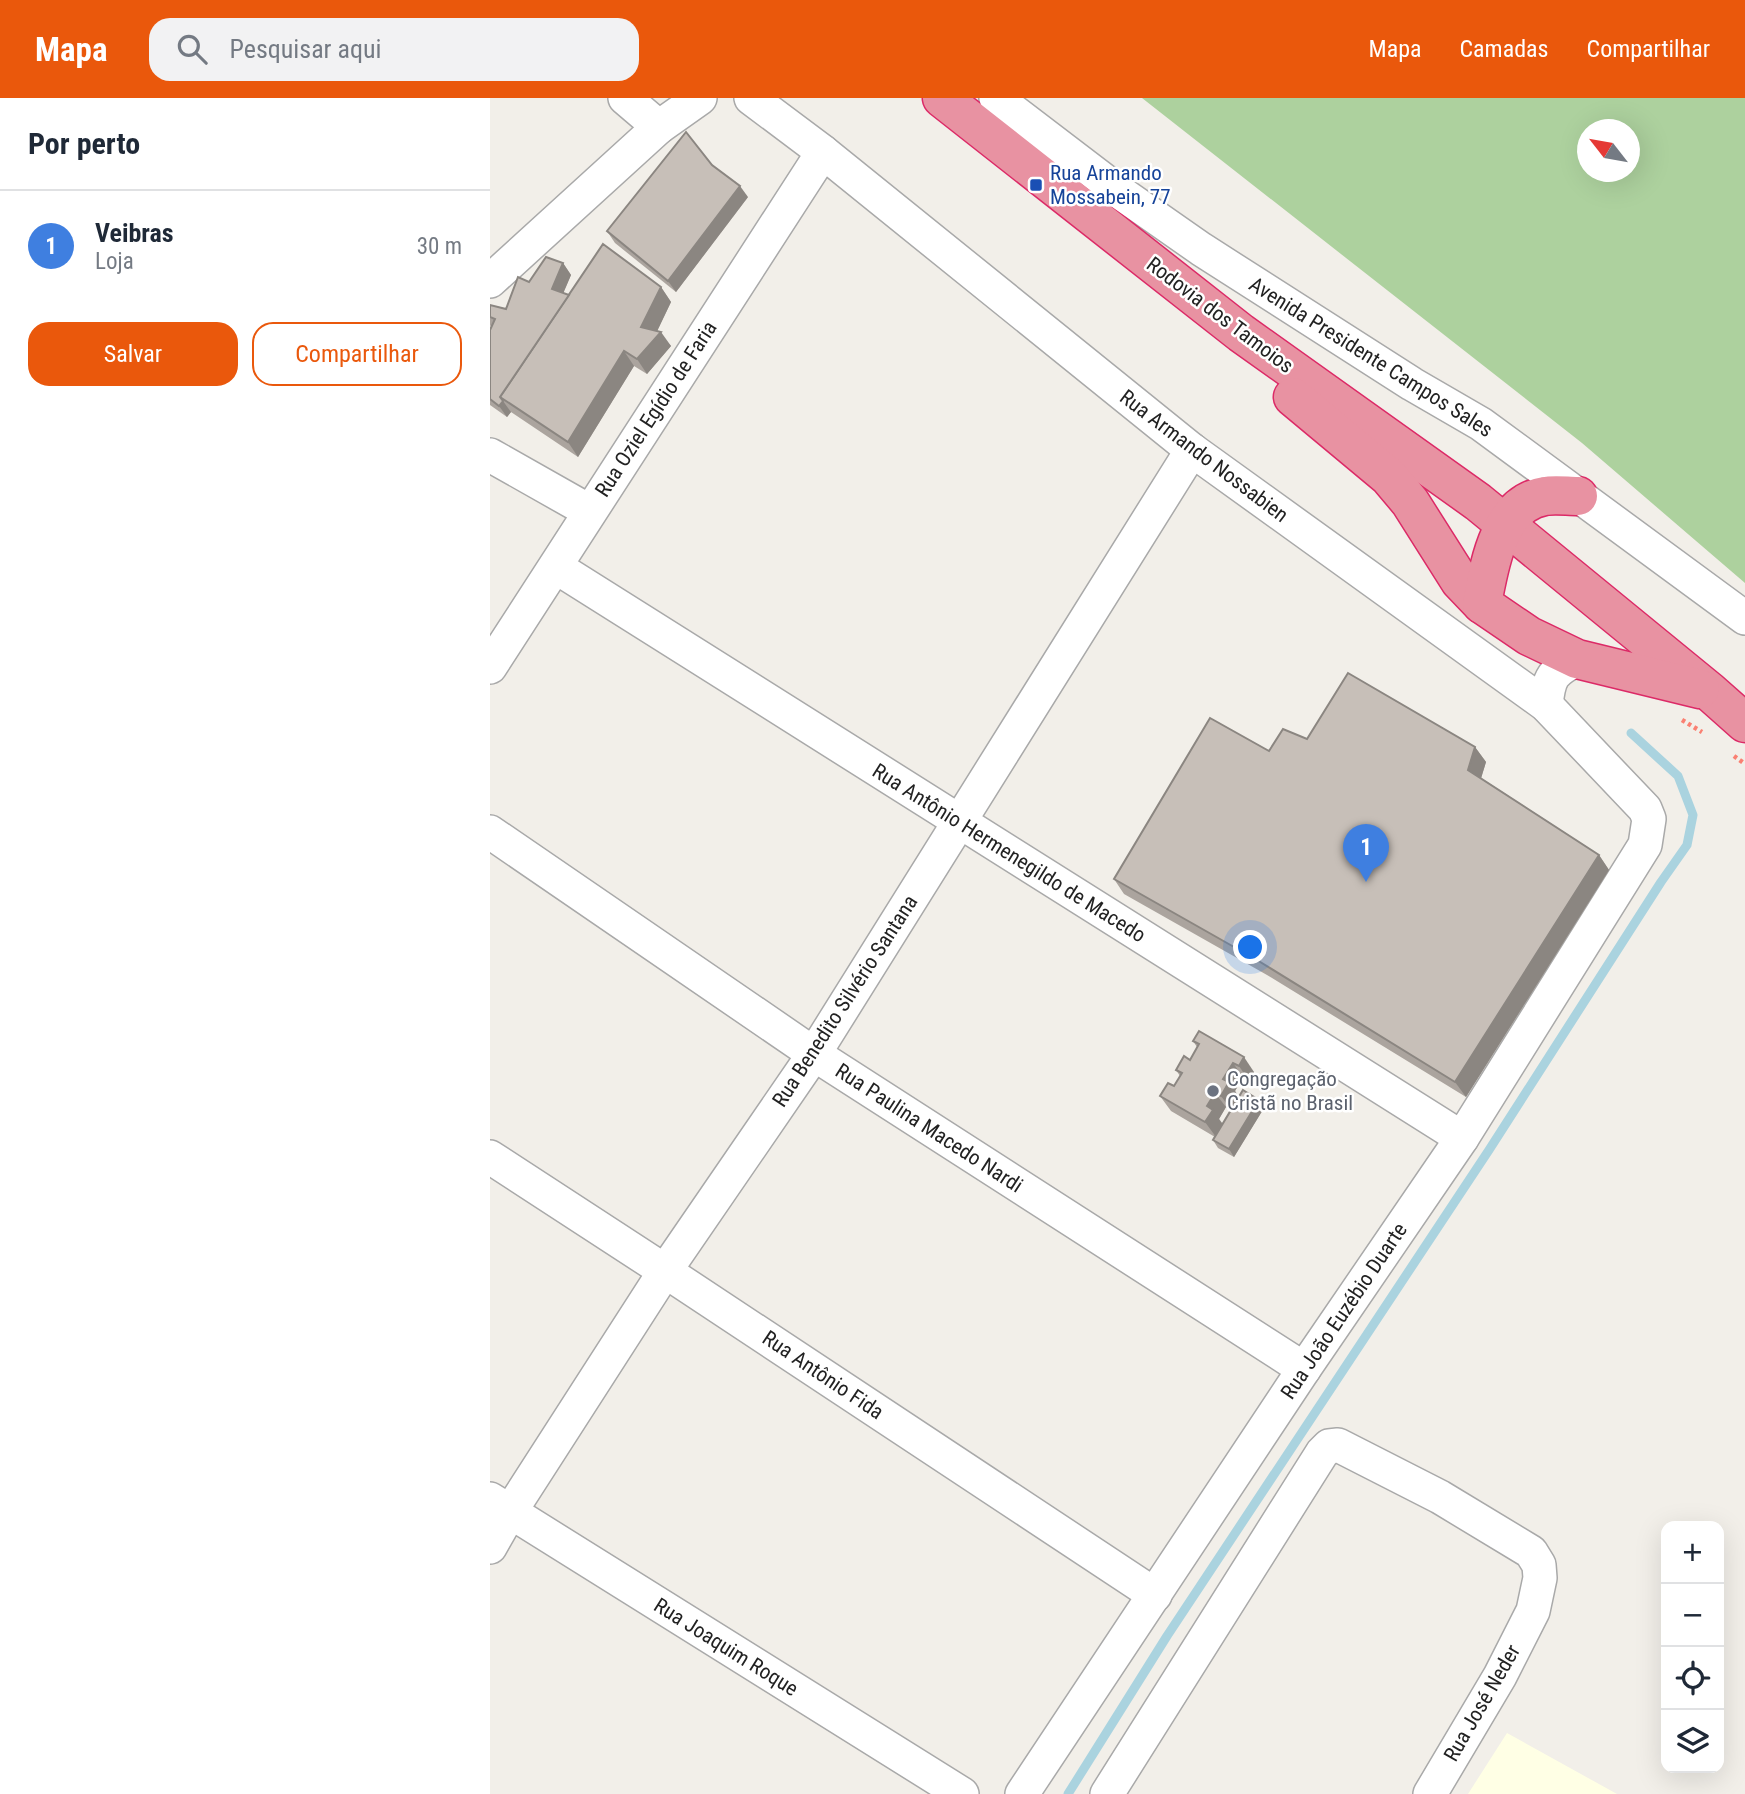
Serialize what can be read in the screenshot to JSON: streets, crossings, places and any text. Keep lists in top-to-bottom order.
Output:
{
  "streets": {
    "highway": ["Rodovia dos Tamoios"],
    "street": [
      "Avenida Presidente Campos Sales",
      "Rua Oziel Egídio de Faria",
      "Rua Armando Nossabien",
      "Rua Antônio Hermenegildo de Macedo",
      "Rua Benedito Silvério Santana",
      "Rua Paulina Macedo Nardi",
      "Rua João Euzébio Duarte",
      "Rua Antônio Fida",
      "Rua Joaquim Roque",
      "Rua José Neder"
    ]
  },
  "crossings": [
    ["Rua Oziel Egídio de Faria", "Rua Armando Nossabien"],
    ["Rua Oziel Egídio de Faria", "Rua Antônio Hermenegildo de Macedo"],
    ["Rua Armando Nossabien", "Rua Benedito Silvério Santana"],
    ["Rua Armando Nossabien", "Rua João Euzébio Duarte"],
    ["Rua Antônio Hermenegildo de Macedo", "Rua Benedito Silvério Santana"],
    ["Rua Antônio Hermenegildo de Macedo", "Rua João Euzébio Duarte"],
    ["Rua Benedito Silvério Santana", "Rua Paulina Macedo Nardi"],
    ["Rua Benedito Silvério Santana", "Rua Antônio Fida"],
    ["Rua Benedito Silvério Santana", "Rua Joaquim Roque"],
    ["Rua Paulina Macedo Nardi", "Rua João Euzébio Duarte"],
    ["Rua João Euzébio Duarte", "Rua Antônio Fida"]
  ],
  "places": {
    "transit": ["Rua Armando Mossabein, 77"],
    "other": ["Congregação Cristã no Brasil"]
  },
  "north": "top left",
  "page": {
    "header": "Mapa",
    "search": "Pesquisar aqui",
    "nav": ["Mapa", "Camadas", "Compartilhar"],
    "heading": "Por perto",
    "list": [
      {
        "mark": "1",
        "name": "Veibras",
        "note": "Loja",
        "value": "30 m"
      }
    ],
    "buttons": ["Salvar", "Compartilhar"],
    "pins": "1",
    "map_buttons": ["+", "−"]
  }
}
